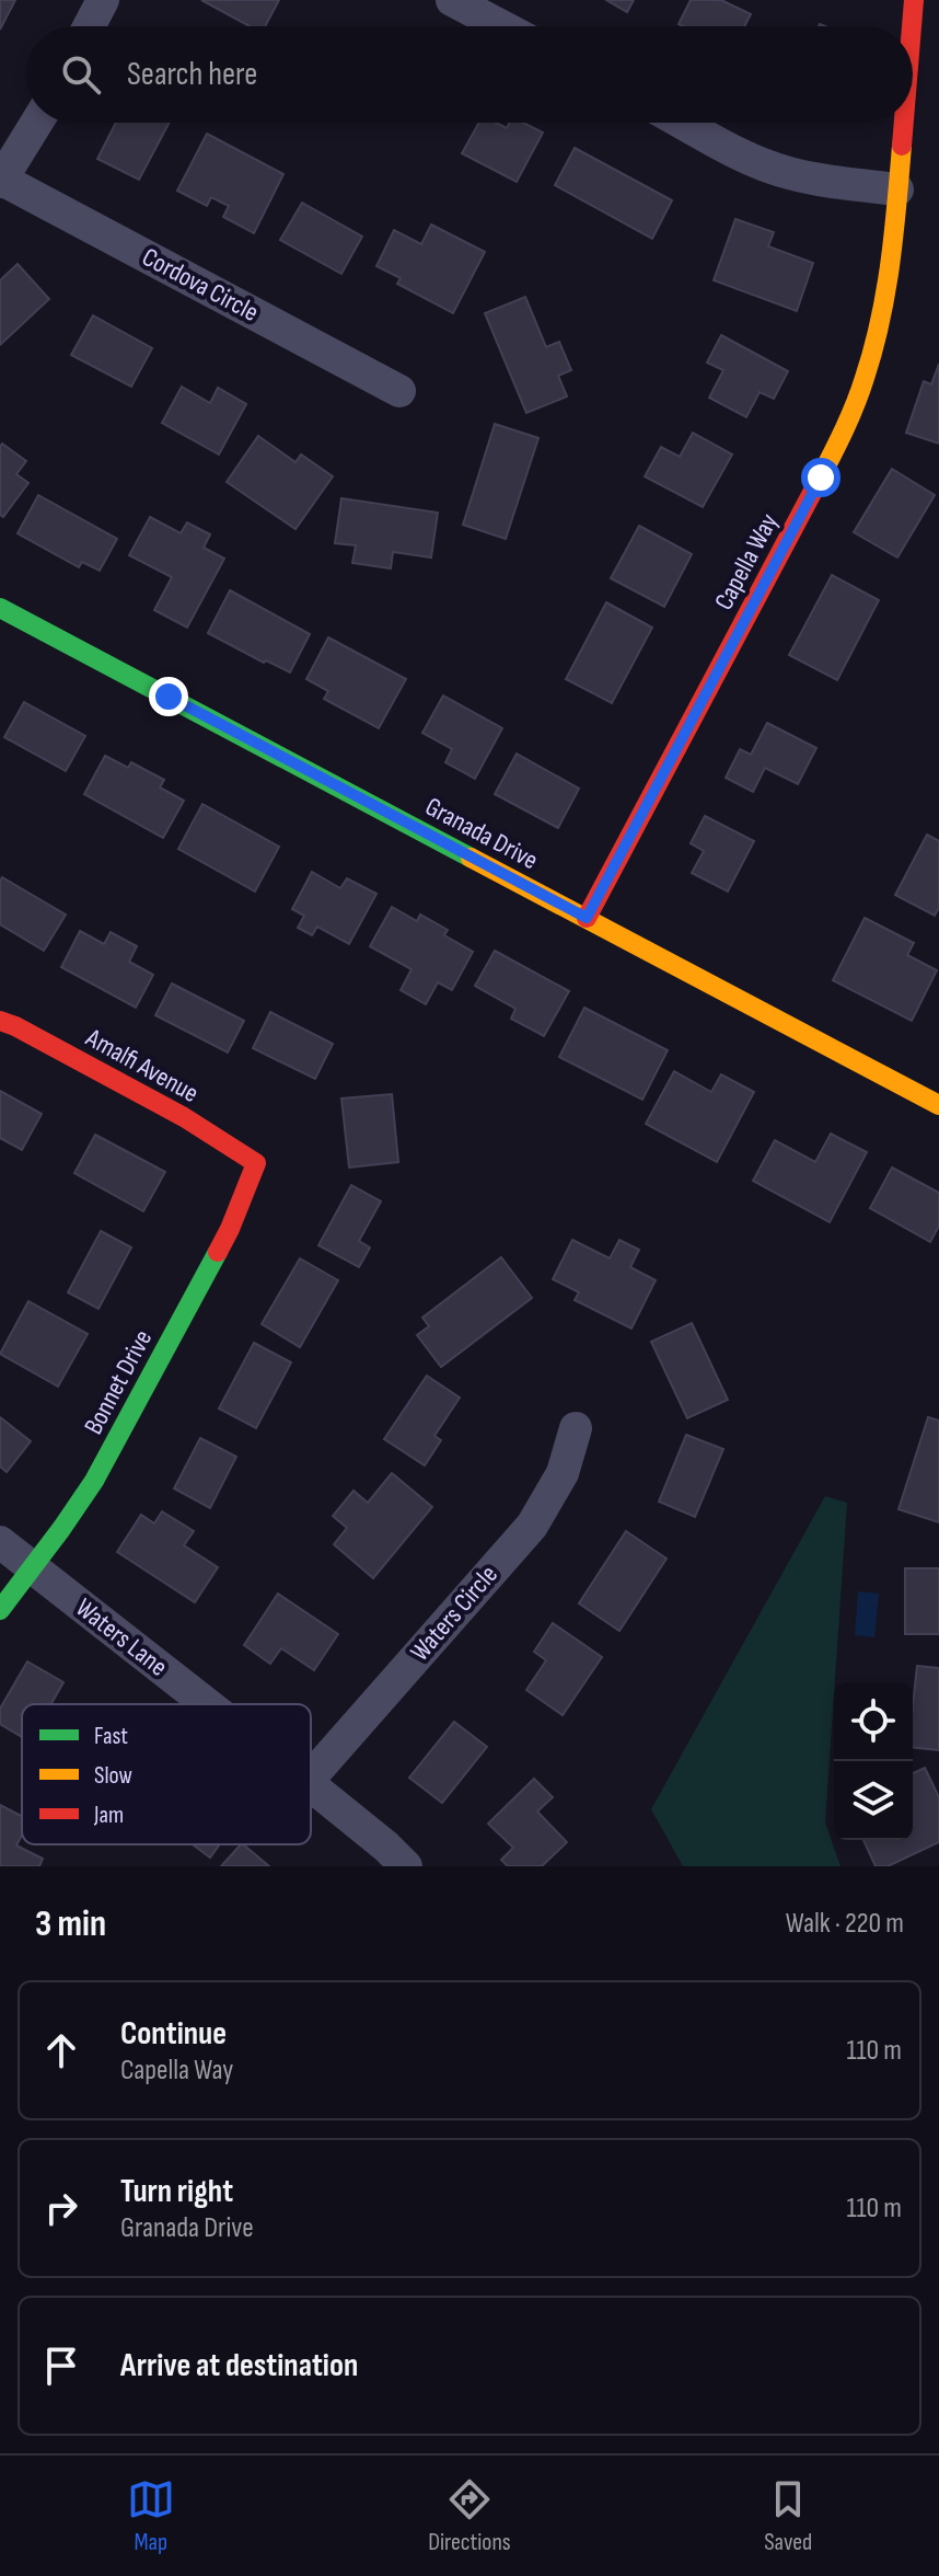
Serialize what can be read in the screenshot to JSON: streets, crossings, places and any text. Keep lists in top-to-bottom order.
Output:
{
  "streets": {
    "street": [
      "Cordova Circle",
      "Capella Way",
      "Granada Drive",
      "Amalfi Avenue",
      "Bonnet Drive",
      "Waters Circle",
      "Waters Lane"
    ]
  },
  "crossings": [
    ["Capella Way", "Granada Drive"],
    ["Amalfi Avenue", "Bonnet Drive"],
    ["Bonnet Drive", "Waters Lane"]
  ],
  "legend": ["Fast", "Slow", "Jam"],
  "page": {
    "search": "Search here",
    "heading": ["3 min", "Walk · 220 m"],
    "list": [
      ["Continue", "Capella Way", "110 m"],
      ["Turn right", "Granada Drive", "110 m"],
      "Arrive at destination"
    ],
    "nav": ["Map", "Directions", "Saved"]
  }
}
